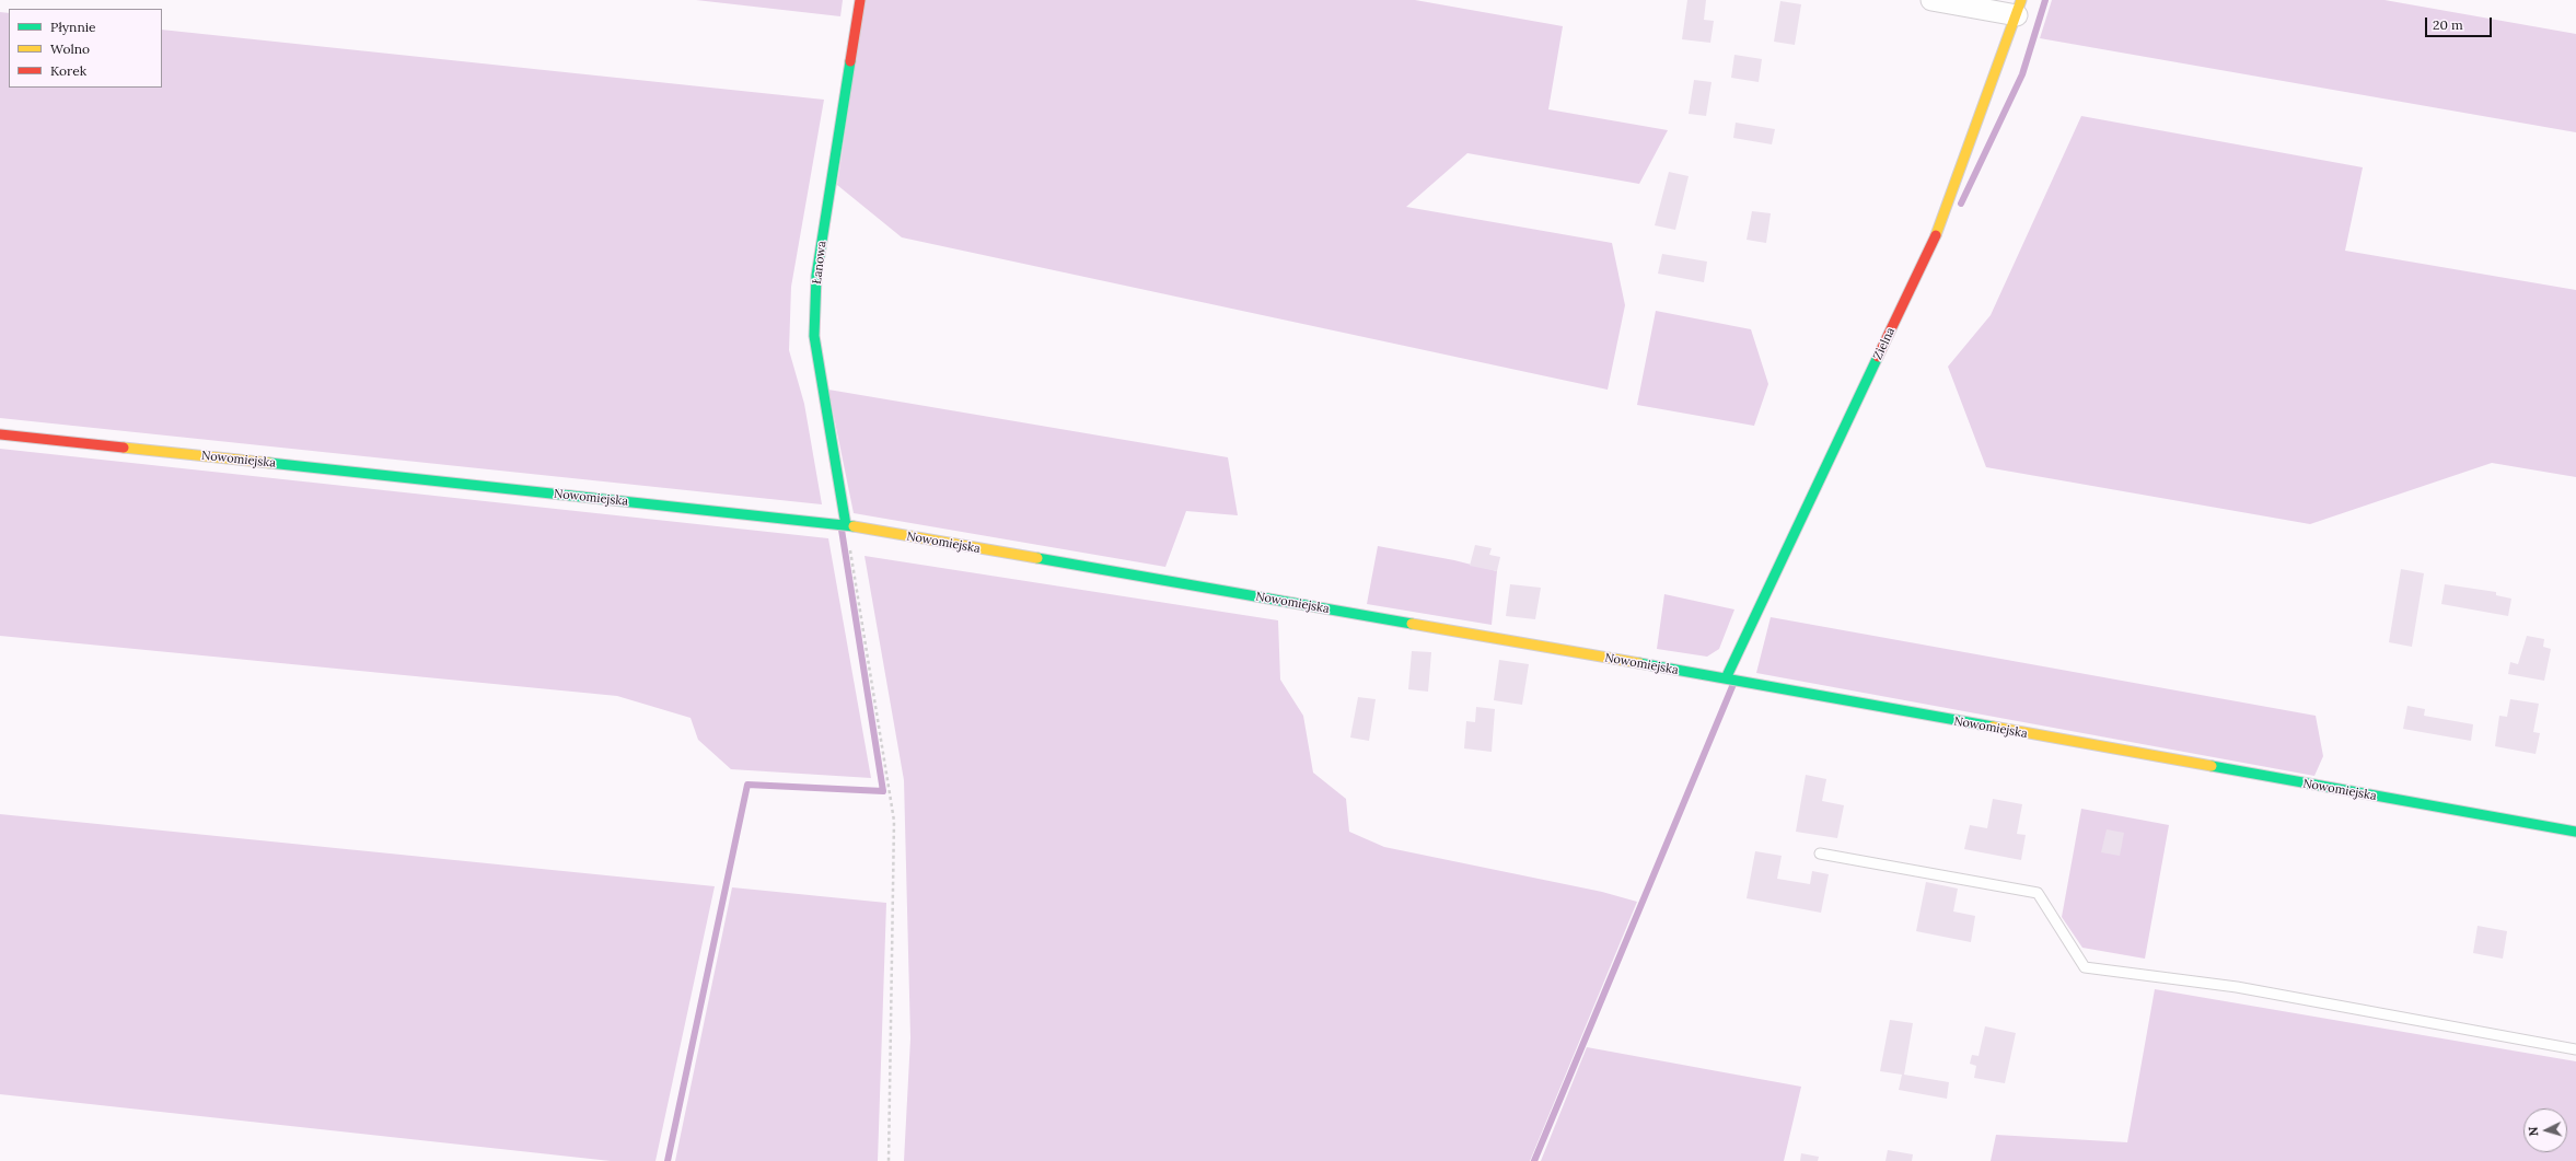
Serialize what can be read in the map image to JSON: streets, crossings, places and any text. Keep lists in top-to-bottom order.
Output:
{
  "streets": {
    "street": ["Łanowa", "Zielna", "Nowomiejska"]
  },
  "crossings": [
    ["Łanowa", "Nowomiejska"],
    ["Zielna", "Nowomiejska"]
  ],
  "legend": ["Płynnie", "Wolno", "Korek"],
  "scale_bar": "20 m",
  "north": "left"
}
